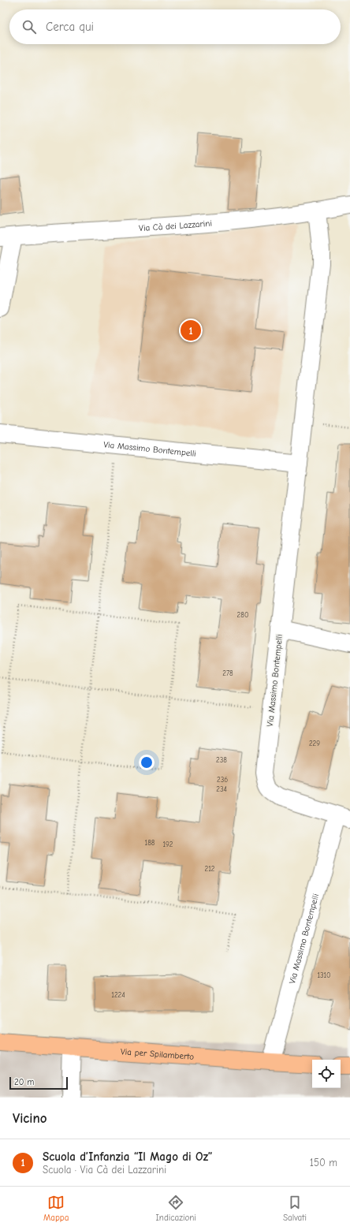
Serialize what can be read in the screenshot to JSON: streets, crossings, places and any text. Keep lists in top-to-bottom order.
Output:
{
  "streets": {
    "main road": ["Via per Spilamberto"],
    "street": ["Via Cà dei Lazzarini", "Via Massimo Bontempelli"]
  },
  "crossings": [
    ["Via Cà dei Lazzarini", "Via Massimo Bontempelli"],
    ["Via Massimo Bontempelli", "Via per Spilamberto"]
  ],
  "house_numbers": [
    "280",
    "278",
    "229",
    "238",
    "236",
    "234",
    "188",
    "192",
    "212",
    "1310",
    "1224"
  ],
  "scale_bar": "20 m",
  "page": {
    "search": "Cerca qui",
    "pins": "1",
    "scale": "20 m",
    "heading": "Vicino",
    "list": [
      {
        "mark": "1",
        "name": "Scuola d’Infanzia “Il Mago di Oz”",
        "note": "Scuola · Via Cà dei Lazzarini",
        "value": "150 m"
      }
    ],
    "nav": ["Mappa", "Indicazioni", "Salvati"]
  }
}
